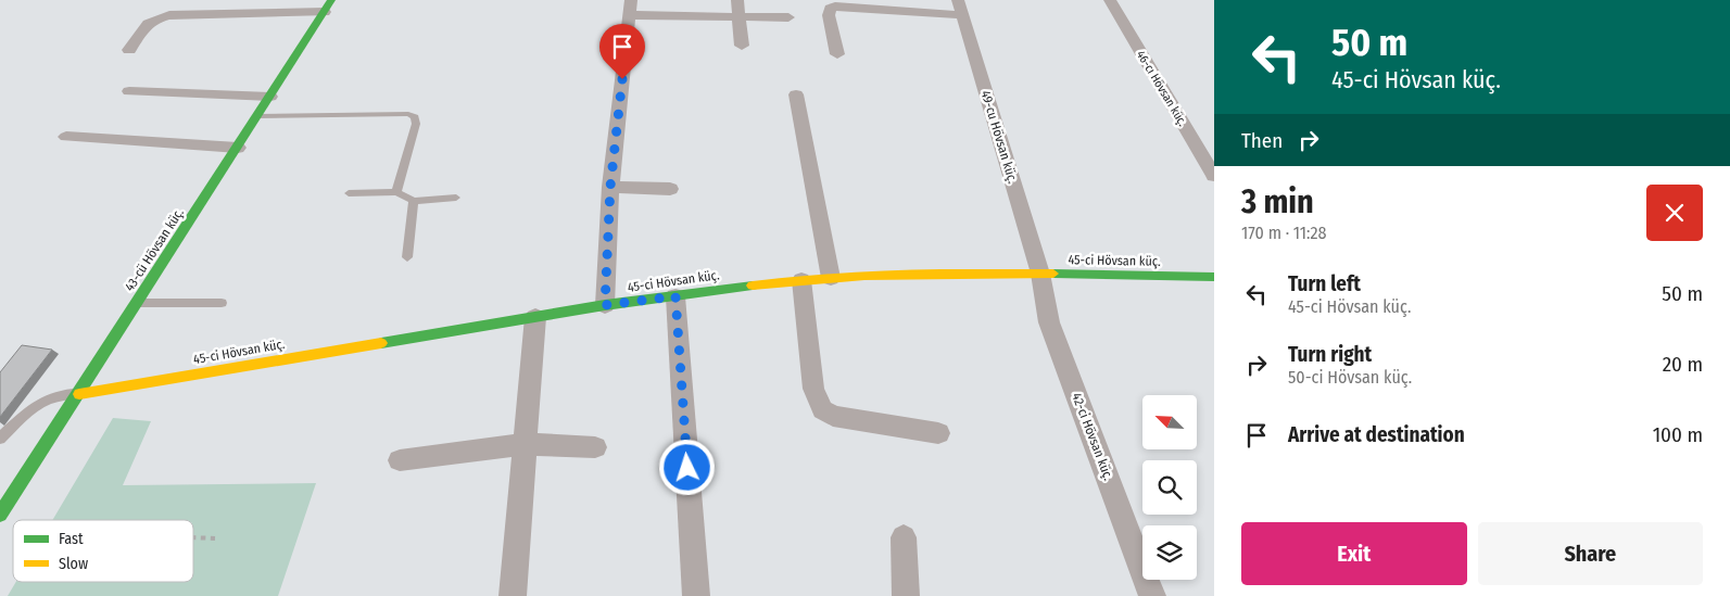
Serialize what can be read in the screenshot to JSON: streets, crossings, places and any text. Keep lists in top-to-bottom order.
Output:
{
  "streets": {
    "street": [
      "46-cı Hövsan küç.",
      "49-cu Hövsan küç.",
      "43-cü Hövsan küç.",
      "45-ci Hövsan küç.",
      "42-ci Hövsan küç."
    ]
  },
  "crossings": [
    ["49-cu Hövsan küç.", "45-ci Hövsan küç."],
    ["49-cu Hövsan küç.", "42-ci Hövsan küç."],
    ["43-cü Hövsan küç.", "45-ci Hövsan küç."],
    ["45-ci Hövsan küç.", "42-ci Hövsan küç."]
  ],
  "legend": ["Fast", "Slow"],
  "north": "top left",
  "page": {
    "turn": ["50 m", "45-ci Hövsan küç."],
    "then": "Then",
    "heading": ["3 min", "170 m · 11:28"],
    "list": [
      {
        "name": "Turn left",
        "note": "45-ci Hövsan küç.",
        "value": "50 m"
      },
      {
        "name": "Turn right",
        "note": "50-ci Hövsan küç.",
        "value": "20 m"
      },
      {
        "name": "Arrive at destination",
        "value": "100 m"
      }
    ],
    "buttons": ["Exit", "Share"]
  }
}
